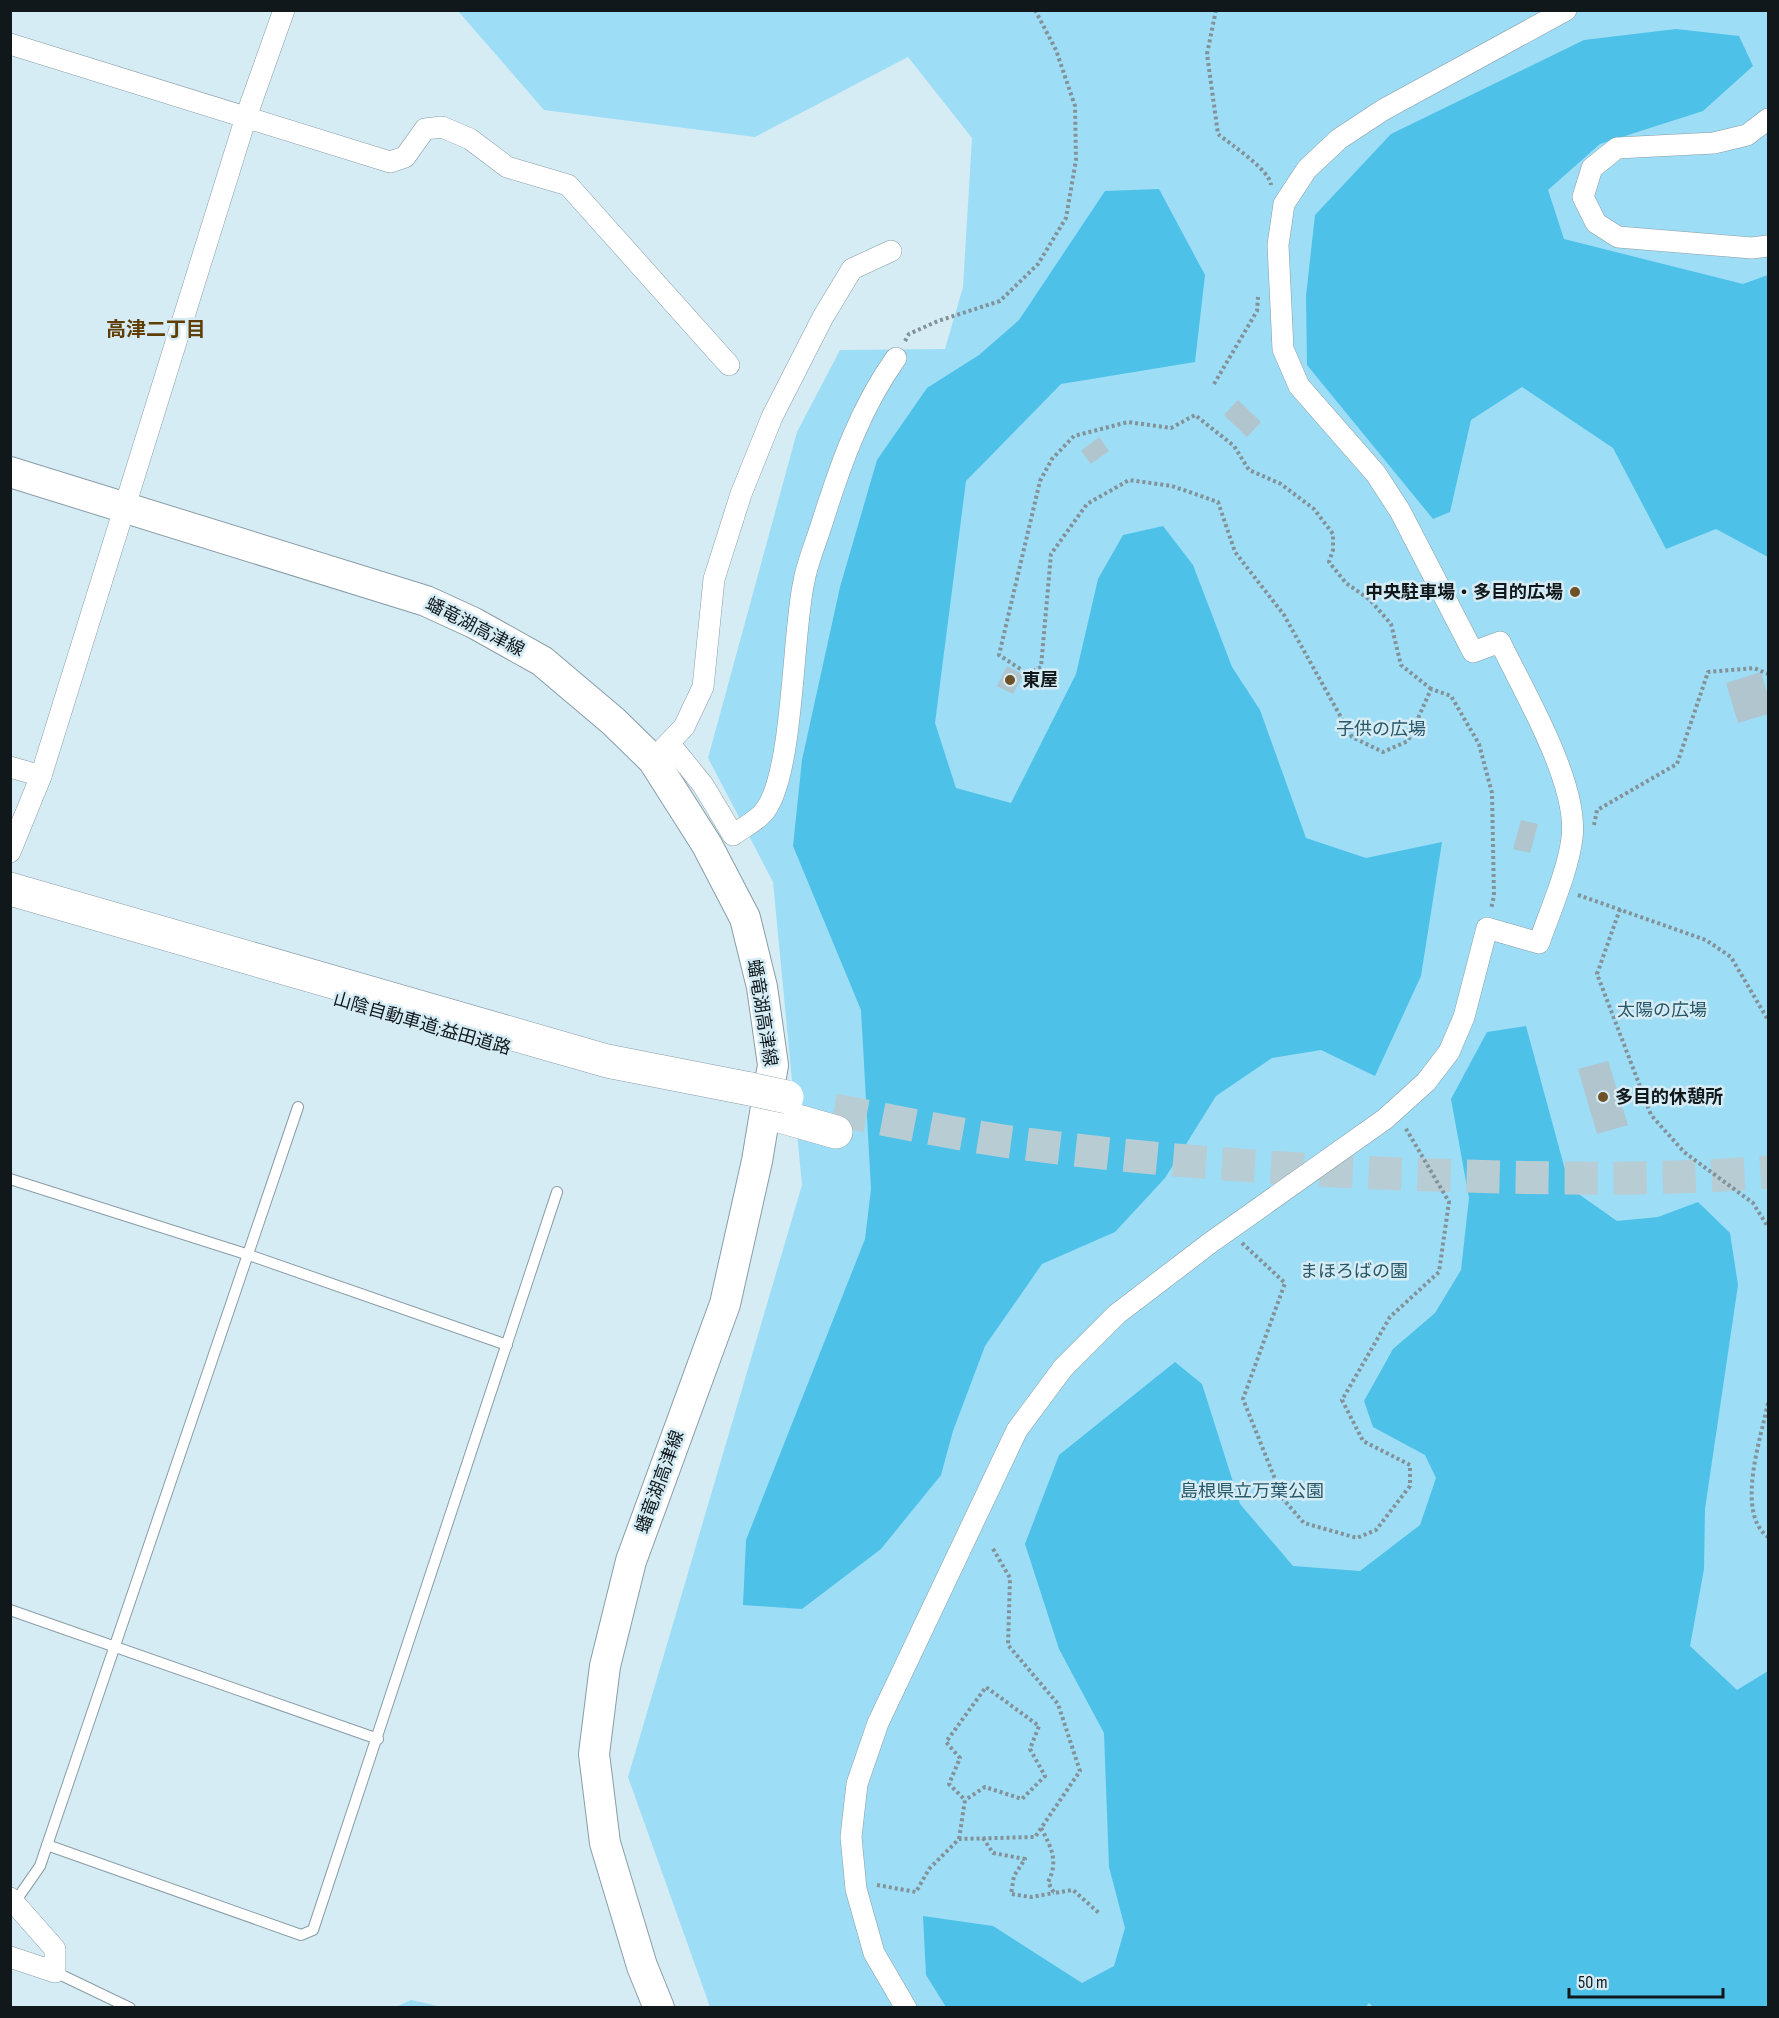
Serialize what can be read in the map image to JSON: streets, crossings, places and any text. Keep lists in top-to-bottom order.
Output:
{
  "streets": {
    "highway": ["山陰自動車道;益田道路"],
    "main road": ["蟠竜湖高津線"]
  },
  "districts": ["高津二丁目"],
  "parks": [
    "子供の広場",
    "太陽の広場",
    "まほろばの園",
    "島根県立万葉公園"
  ],
  "places": ["中央駐車場・多目的広場", "東屋", "多目的休憩所"],
  "scale_bar": "50 m"
}
